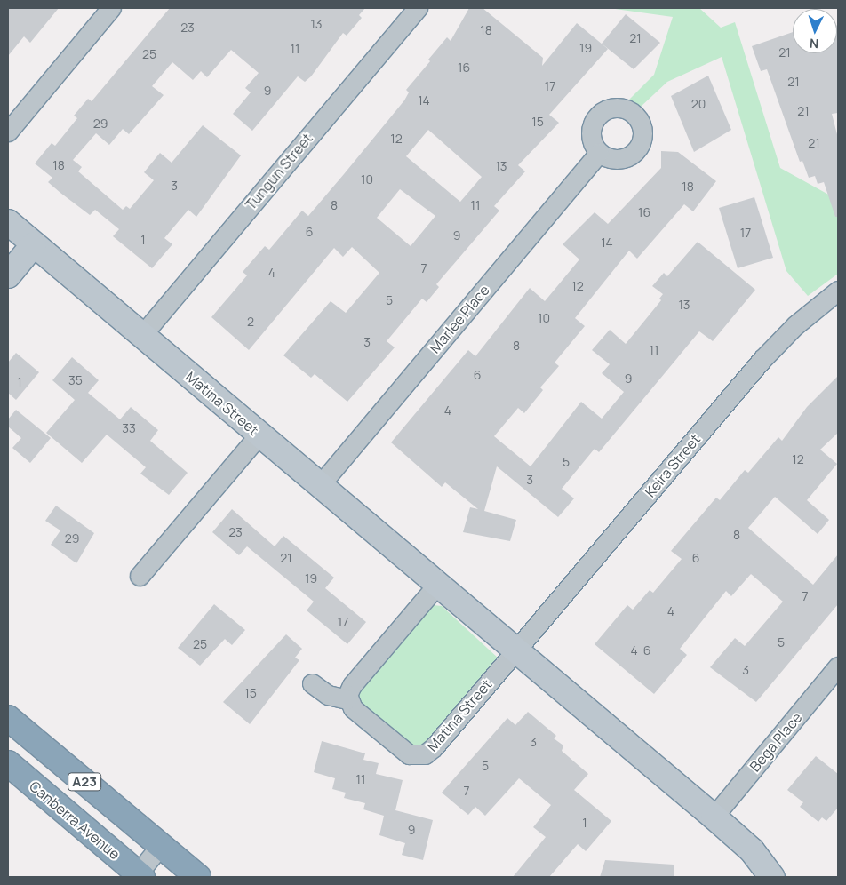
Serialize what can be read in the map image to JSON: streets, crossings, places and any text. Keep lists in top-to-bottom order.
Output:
{
  "streets": {
    "highway": ["A23", "Canberra Avenue"],
    "street": [
      "Tungun Street",
      "Marlee Place",
      "Matina Street",
      "Keira Street",
      "Bega Place"
    ]
  },
  "crossings": [
    ["Tungun Street", "Matina Street"],
    ["Marlee Place", "Matina Street"],
    ["Matina Street", "Keira Street"],
    ["Matina Street", "Bega Place"]
  ],
  "house_numbers": [
    "13",
    "23",
    "18",
    "21",
    "19",
    "11",
    "21",
    "25",
    "16",
    "21",
    "17",
    "9",
    "14",
    "20",
    "21",
    "15",
    "29",
    "12",
    "21",
    "18",
    "13",
    "10",
    "3",
    "18",
    "8",
    "11",
    "16",
    "6",
    "17",
    "9",
    "1",
    "14",
    "7",
    "4",
    "12",
    "5",
    "13",
    "10",
    "2",
    "3",
    "8",
    "11",
    "6",
    "9",
    "35",
    "1",
    "4",
    "33",
    "12",
    "5",
    "3",
    "23",
    "8",
    "29",
    "21",
    "6",
    "19",
    "7",
    "4",
    "17",
    "5",
    "25",
    "4-6",
    "3",
    "15",
    "3",
    "5",
    "11",
    "7",
    "1",
    "9"
  ],
  "north": "bottom"
}
